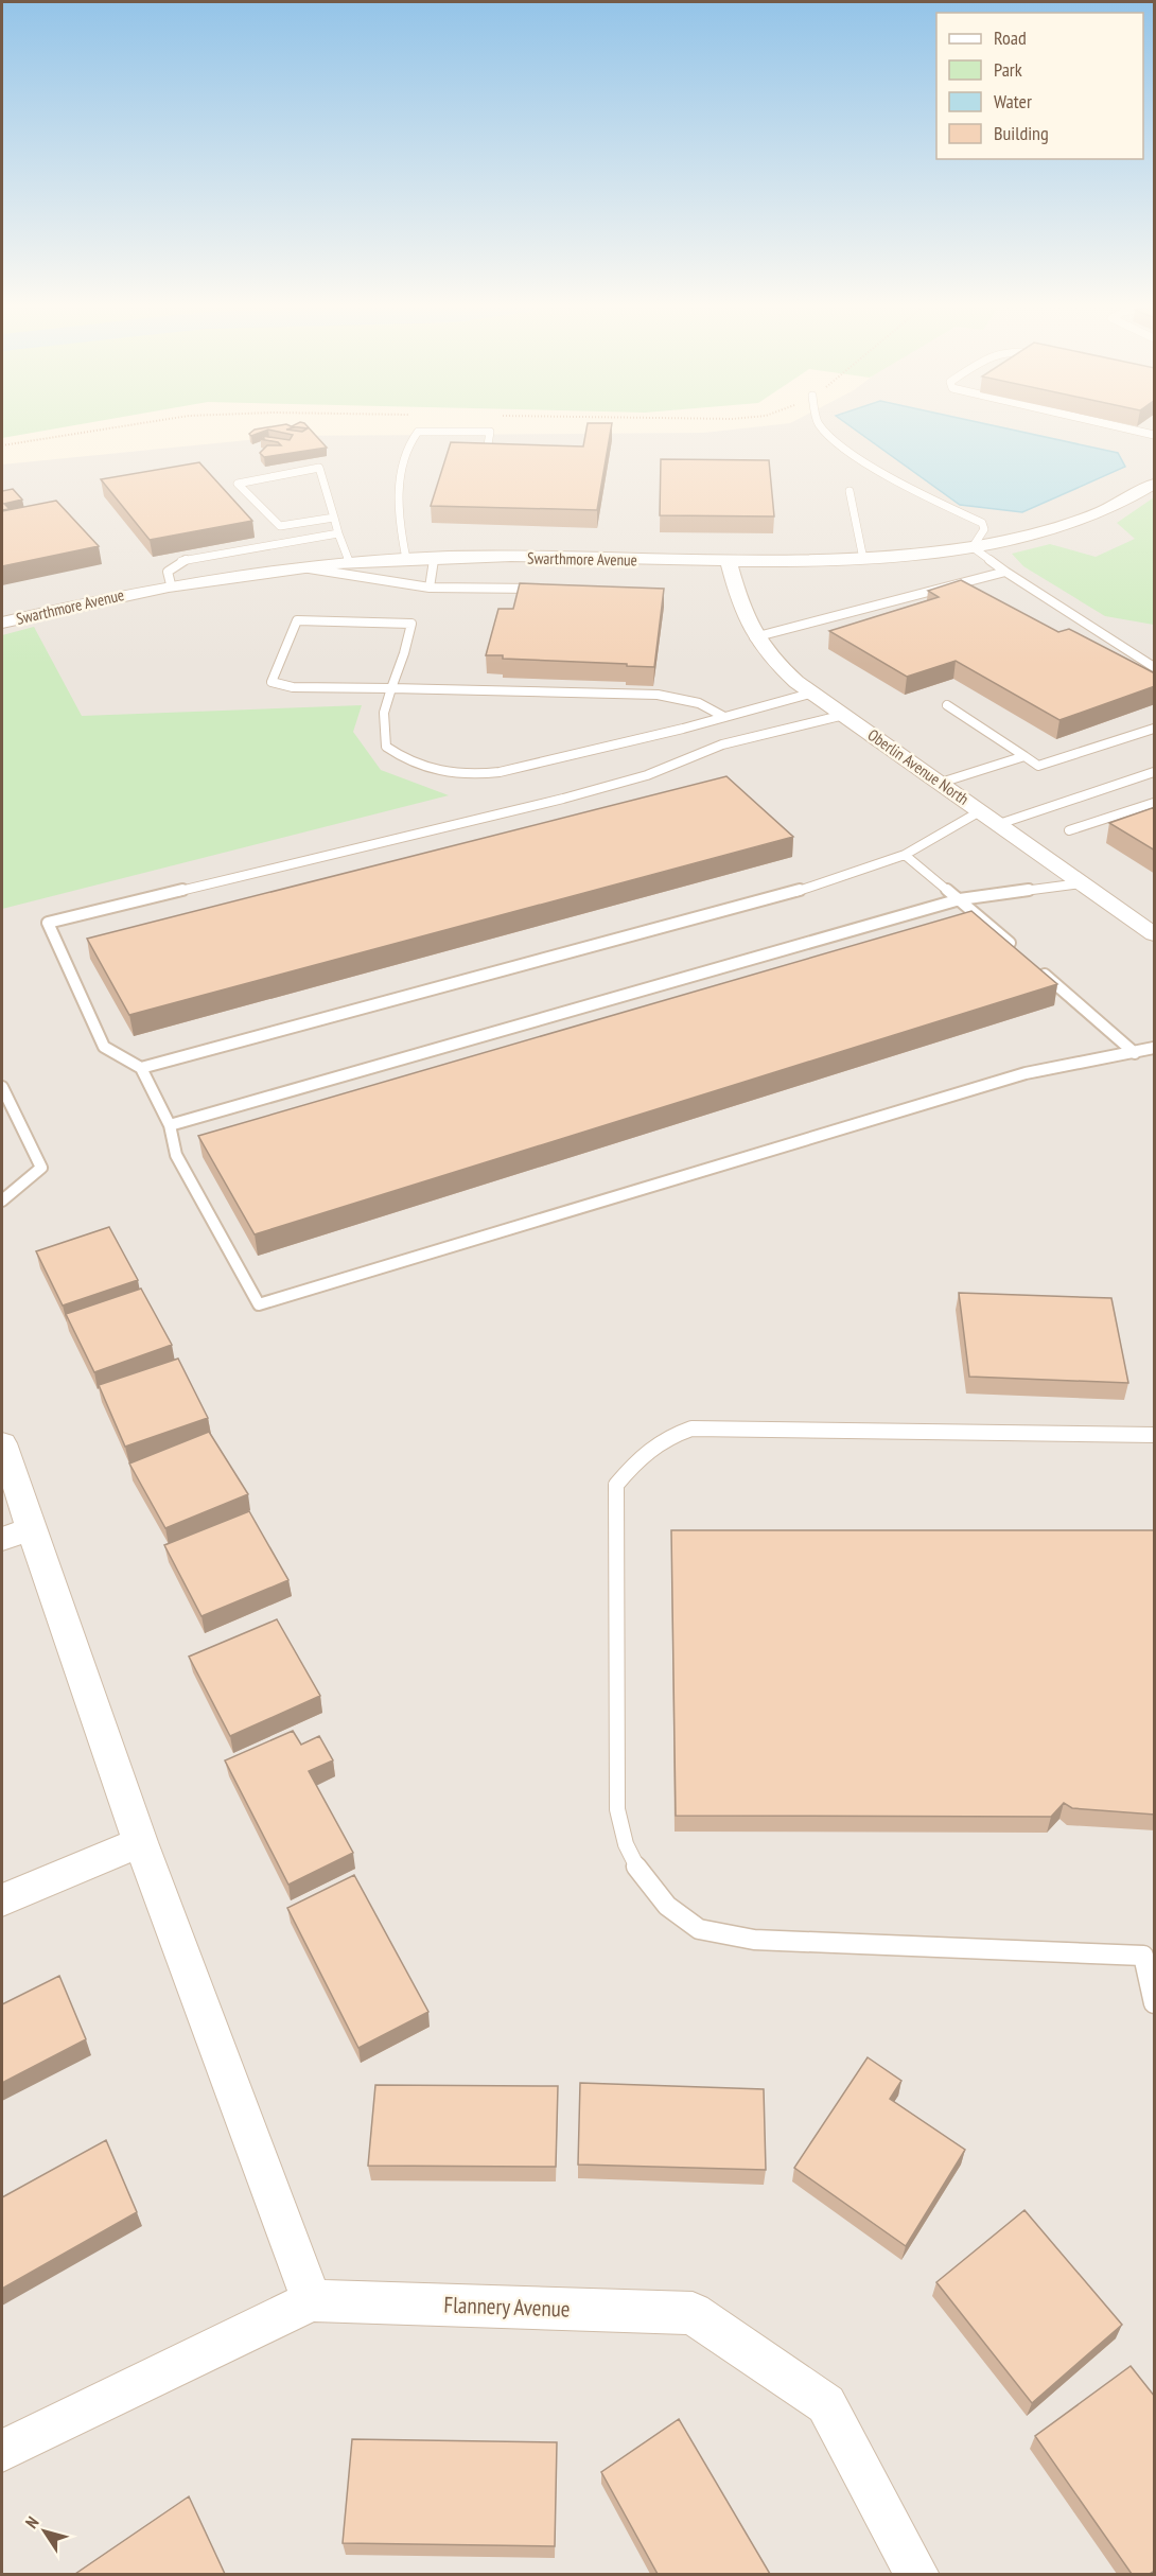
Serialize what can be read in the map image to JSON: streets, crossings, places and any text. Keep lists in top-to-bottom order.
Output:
{
  "streets": {
    "street": ["Swarthmore Avenue", "Oberlin Avenue North", "Flannery Avenue"]
  },
  "crossings": [
    ["Swarthmore Avenue", "Oberlin Avenue North"]
  ],
  "legend": [
    "Road",
    "Park",
    "Water",
    "Building"
  ],
  "north": "top left"
}
